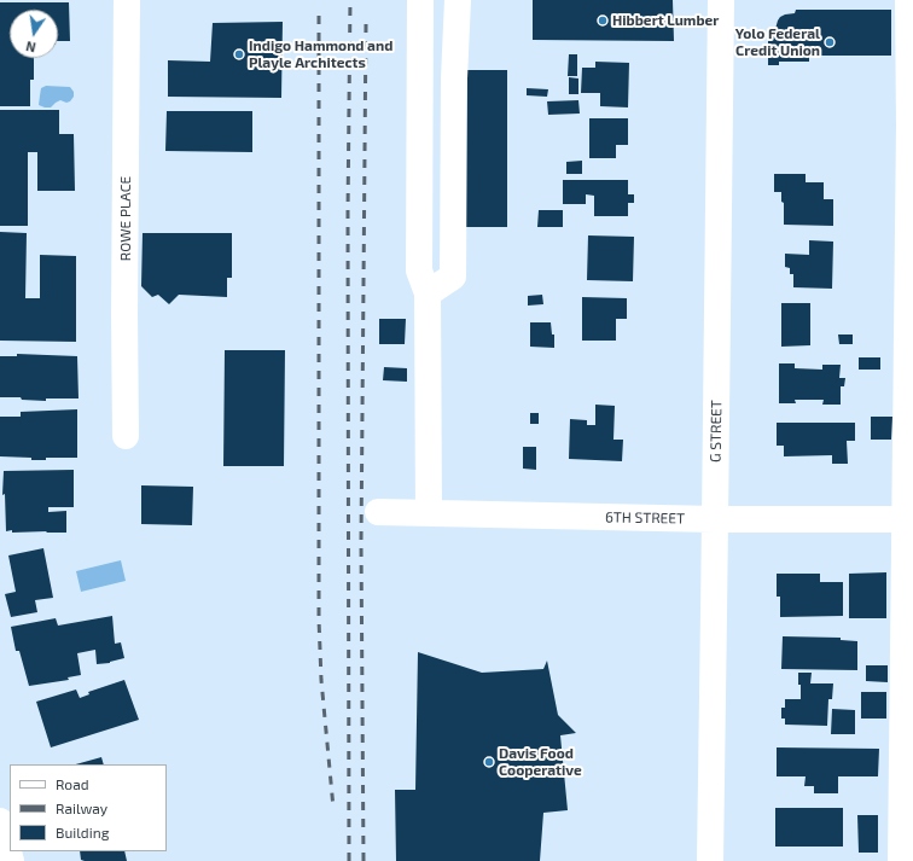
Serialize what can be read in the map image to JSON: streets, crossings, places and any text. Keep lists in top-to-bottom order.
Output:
{
  "streets": {
    "street": ["ROWE PLACE", "G STREET", "6TH STREET"]
  },
  "crossings": [
    ["G STREET", "6TH STREET"]
  ],
  "places": [
    "Hibbert Lumber",
    "Yolo Federal Credit Union",
    "Indigo Hammond and Playle Architects",
    "Davis Food Cooperative"
  ],
  "legend": ["Road", "Railway", "Building"],
  "north": "bottom"
}
